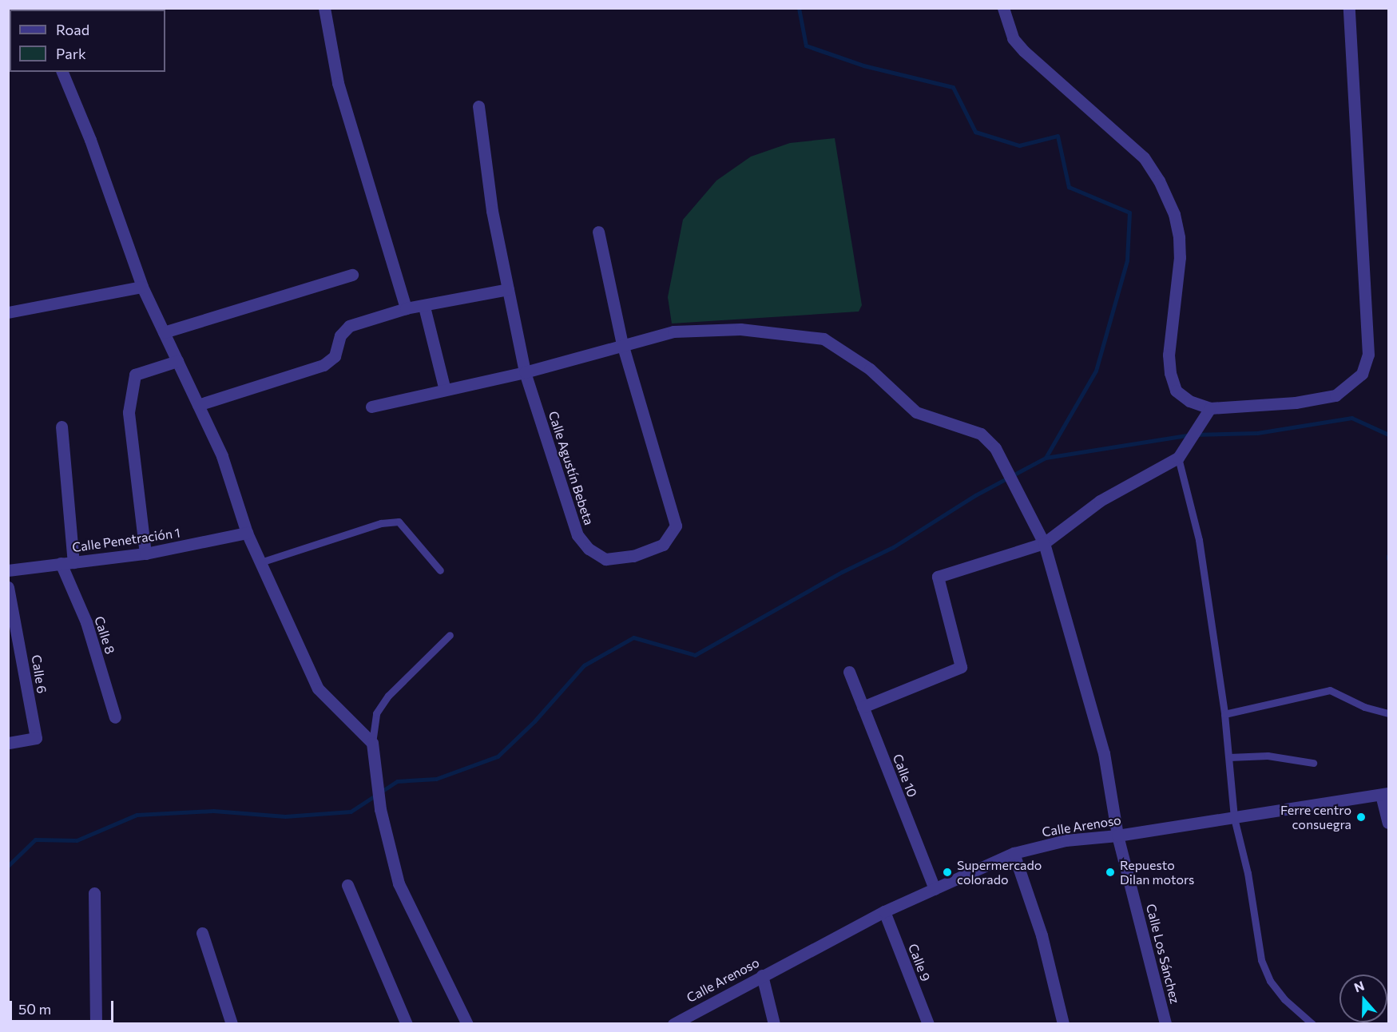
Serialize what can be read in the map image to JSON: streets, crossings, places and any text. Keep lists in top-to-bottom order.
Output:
{
  "streets": {
    "street": [
      "Calle Agustín Bebeta",
      "Calle Penetración 1",
      "Calle 8",
      "Calle 6",
      "Calle 10",
      "Calle Arenoso",
      "Calle Los Sánchez",
      "Calle 9"
    ]
  },
  "crossings": [
    ["Calle Agustín Bebeta", "Calle Los Sánchez"],
    ["Calle Penetración 1", "Calle 8"],
    ["Calle 10", "Calle Arenoso"],
    ["Calle Arenoso", "Calle Los Sánchez"],
    ["Calle Arenoso", "Calle 9"]
  ],
  "places": ["Ferre centro consuegra", "Supermercado colorado", "Repuesto Dilan motors"],
  "legend": ["Road", "Park"],
  "scale_bar": "50 m",
  "north": "top"
}
